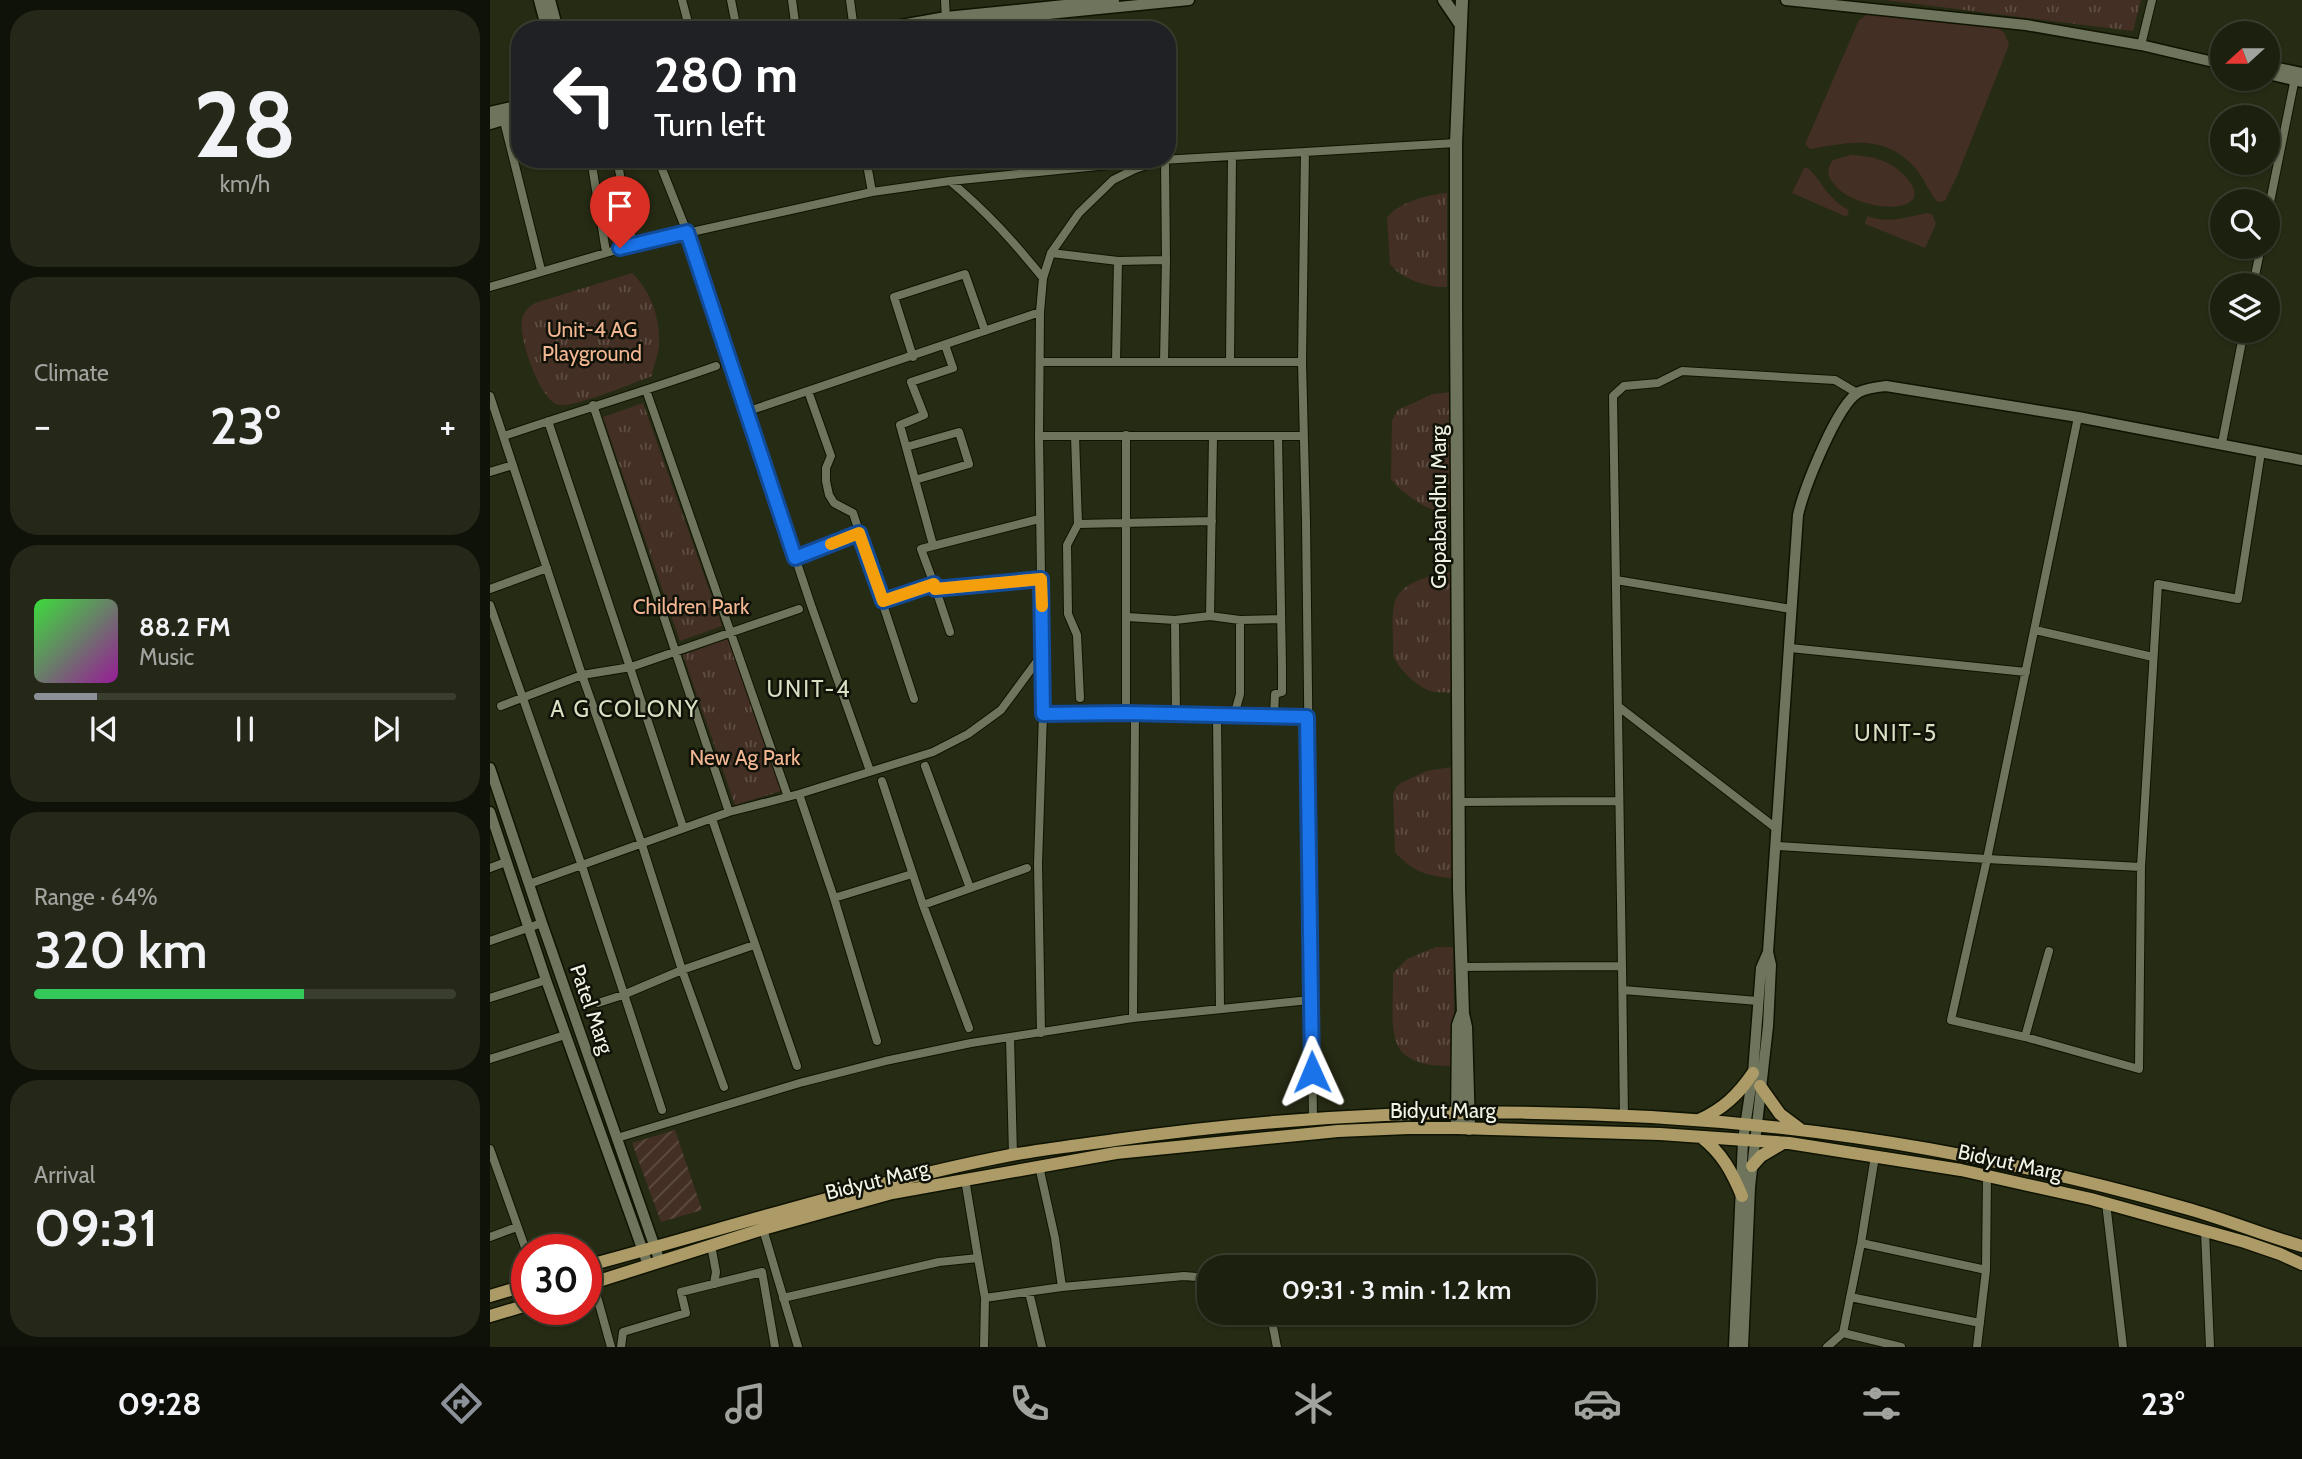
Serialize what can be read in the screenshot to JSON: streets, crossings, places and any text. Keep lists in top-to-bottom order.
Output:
{
  "streets": {
    "main road": ["Gopabandhu Marg", "Bidyut Marg"],
    "street": ["Patel Marg"]
  },
  "crossings": [
    ["Gopabandhu Marg", "Bidyut Marg"],
    ["Patel Marg", "Bidyut Marg"]
  ],
  "districts": ["UNIT-4", "A G COLONY", "UNIT-5"],
  "parks": ["Unit-4 AG Playground", "Children Park", "New Ag Park"],
  "north": "left",
  "page": {
    "tile": [
      ["28", "km/h"],
      "Climate",
      ["Range · 64%", "320 km"],
      ["Arrival", "09:31"]
    ],
    "turn": ["280 m", "Turn left"],
    "heat": ["−", "23°", "+"],
    "song": ["88.2 FM", "Music"],
    "limit": "30",
    "trip": "09:31 · 3 min · 1.2 km",
    "tabs": ["09:28", "23°"]
  }
}
